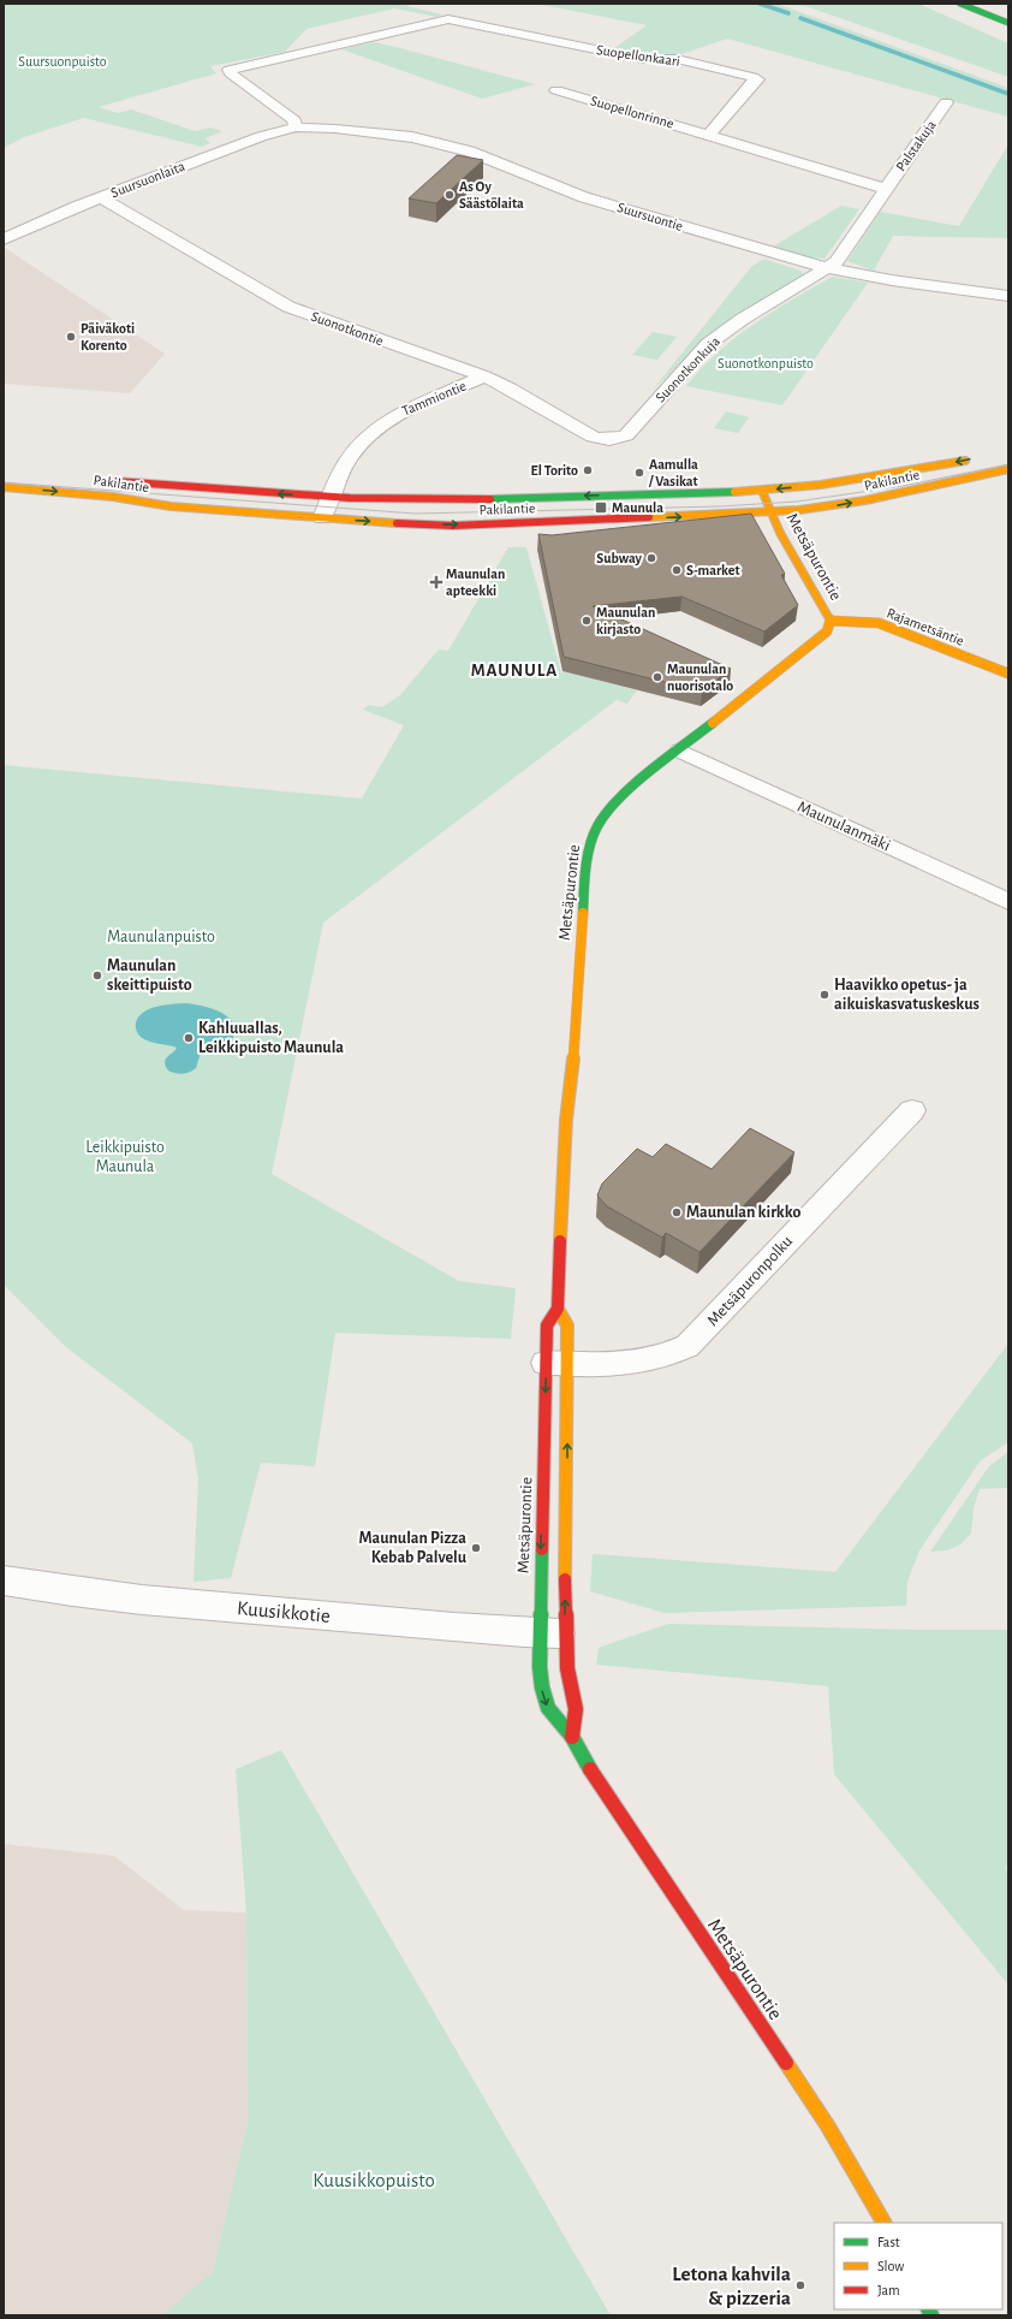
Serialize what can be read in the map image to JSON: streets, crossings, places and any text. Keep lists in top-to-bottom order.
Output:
{
  "streets": {
    "main road": ["Pakilantie", "Metsäpurontie", "Rajametsäntie"],
    "street": [
      "Suopellonkaari",
      "Suopellonrinne",
      "Palstakuja",
      "Suursuonlaita",
      "Suursuontie",
      "Suonotkontie",
      "Suonotkonkuja",
      "Tammiontie",
      "Maunulanmäki",
      "Metsäpuronpolku",
      "Kuusikkotie"
    ]
  },
  "crossings": [
    ["Suopellonkaari", "Suopellonrinne"],
    ["Suopellonkaari", "Suursuonlaita"],
    ["Suopellonkaari", "Suursuontie"],
    ["Suursuonlaita", "Suursuontie"],
    ["Suursuonlaita", "Suonotkontie"],
    ["Suursuontie", "Suonotkonkuja"],
    ["Suonotkontie", "Suonotkonkuja"],
    ["Suonotkontie", "Tammiontie"],
    ["Tammiontie", "Pakilantie"],
    ["Pakilantie", "Metsäpurontie"],
    ["Metsäpurontie", "Rajametsäntie"],
    ["Metsäpurontie", "Maunulanmäki"],
    ["Metsäpurontie", "Metsäpuronpolku"],
    ["Metsäpurontie", "Kuusikkotie"]
  ],
  "districts": ["MAUNULA"],
  "parks": [
    "Suursuonpuisto",
    "Suonotkonpuisto",
    "Maunulanpuisto",
    "Leikkipuisto Maunula",
    "Kuusikkopuisto"
  ],
  "places": {
    "other": [
      "As Oy Säästölaita",
      "Päiväkoti Korento",
      "El Torito",
      "Aamulla / Vasikat",
      "Subway",
      "S-market",
      "Maunulan kirjasto",
      "Maunulan nuorisotalo",
      "Maunulan skeittipuisto",
      "Haavikko opetus- ja aikuiskasvatuskeskus",
      "Kahluuallas, Leikkipuisto Maunula",
      "Maunulan kirkko",
      "Maunulan Pizza Kebab Palvelu",
      "Letona kahvila & pizzeria"
    ],
    "transit": ["Maunula"],
    "health": ["Maunulan apteekki"]
  },
  "legend": ["Fast", "Slow", "Jam"]
}
